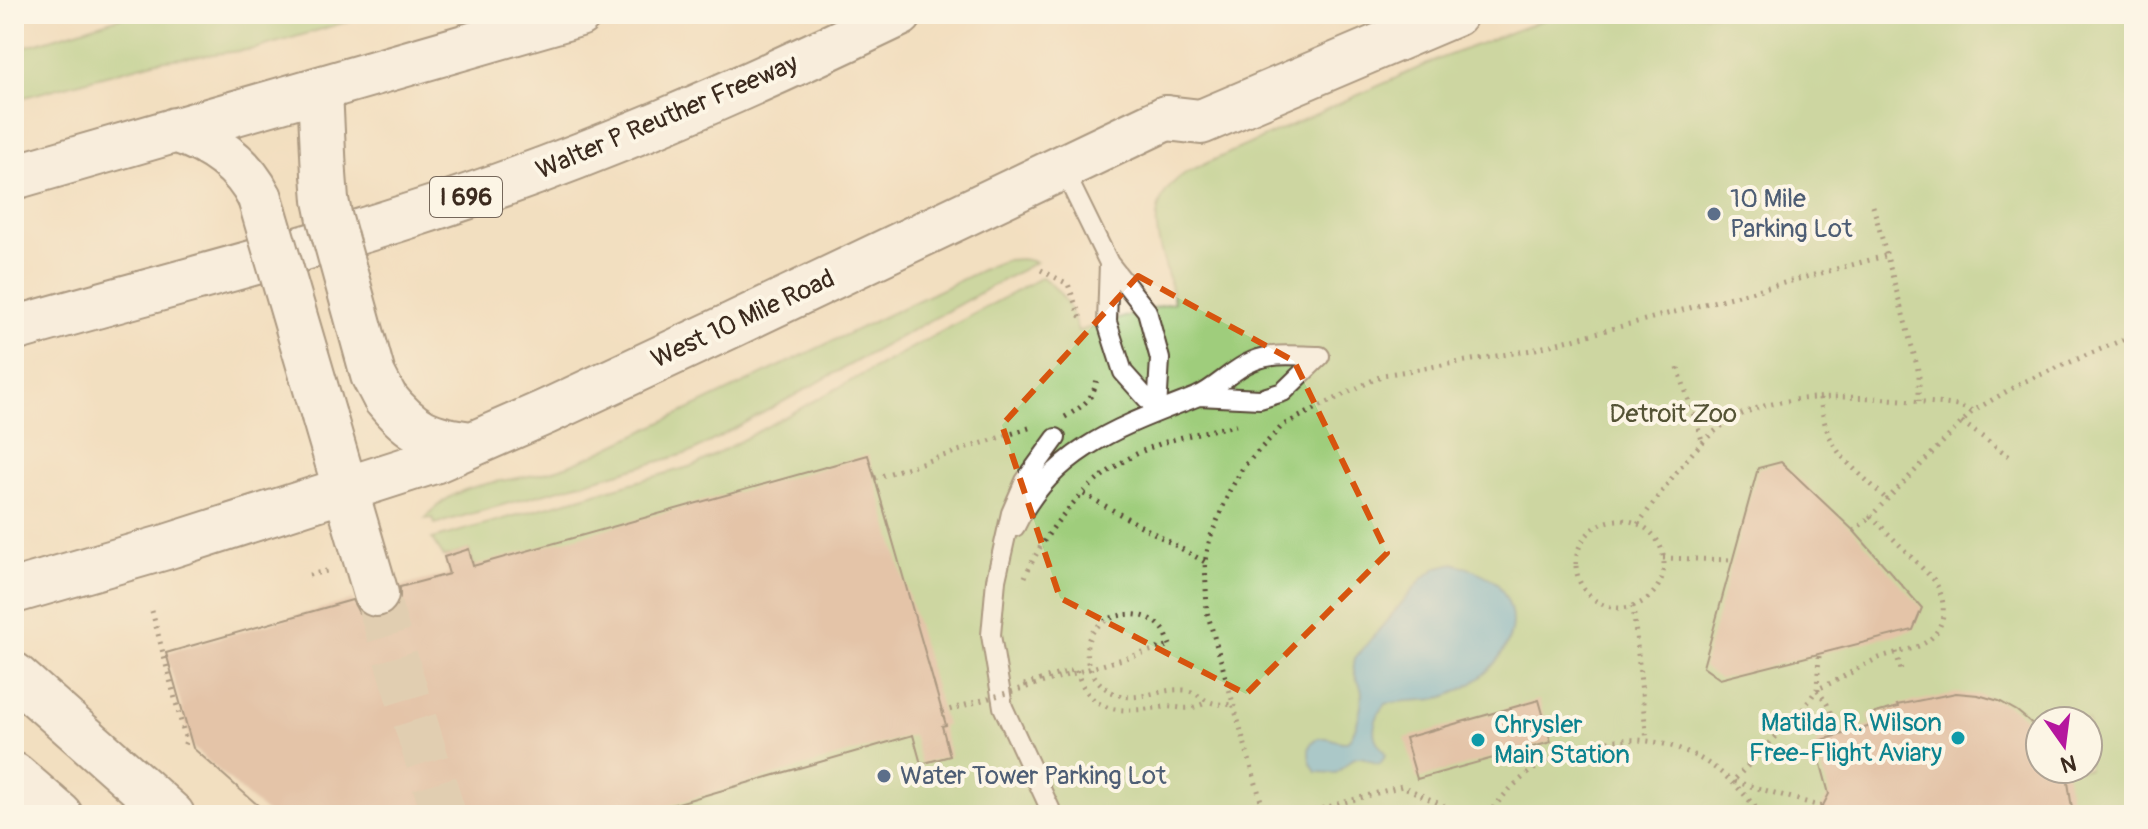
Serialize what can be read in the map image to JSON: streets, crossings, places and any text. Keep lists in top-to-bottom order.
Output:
{
  "streets": {
    "main road": ["Walter P Reuther Freeway", "I 696", "West 10 Mile Road"]
  },
  "parks": ["Detroit Zoo"],
  "places": [
    "10 Mile Parking Lot",
    "Matilda R. Wilson Free-Flight Aviary",
    "Chrysler Main Station",
    "Water Tower Parking Lot"
  ],
  "north": "bottom"
}
